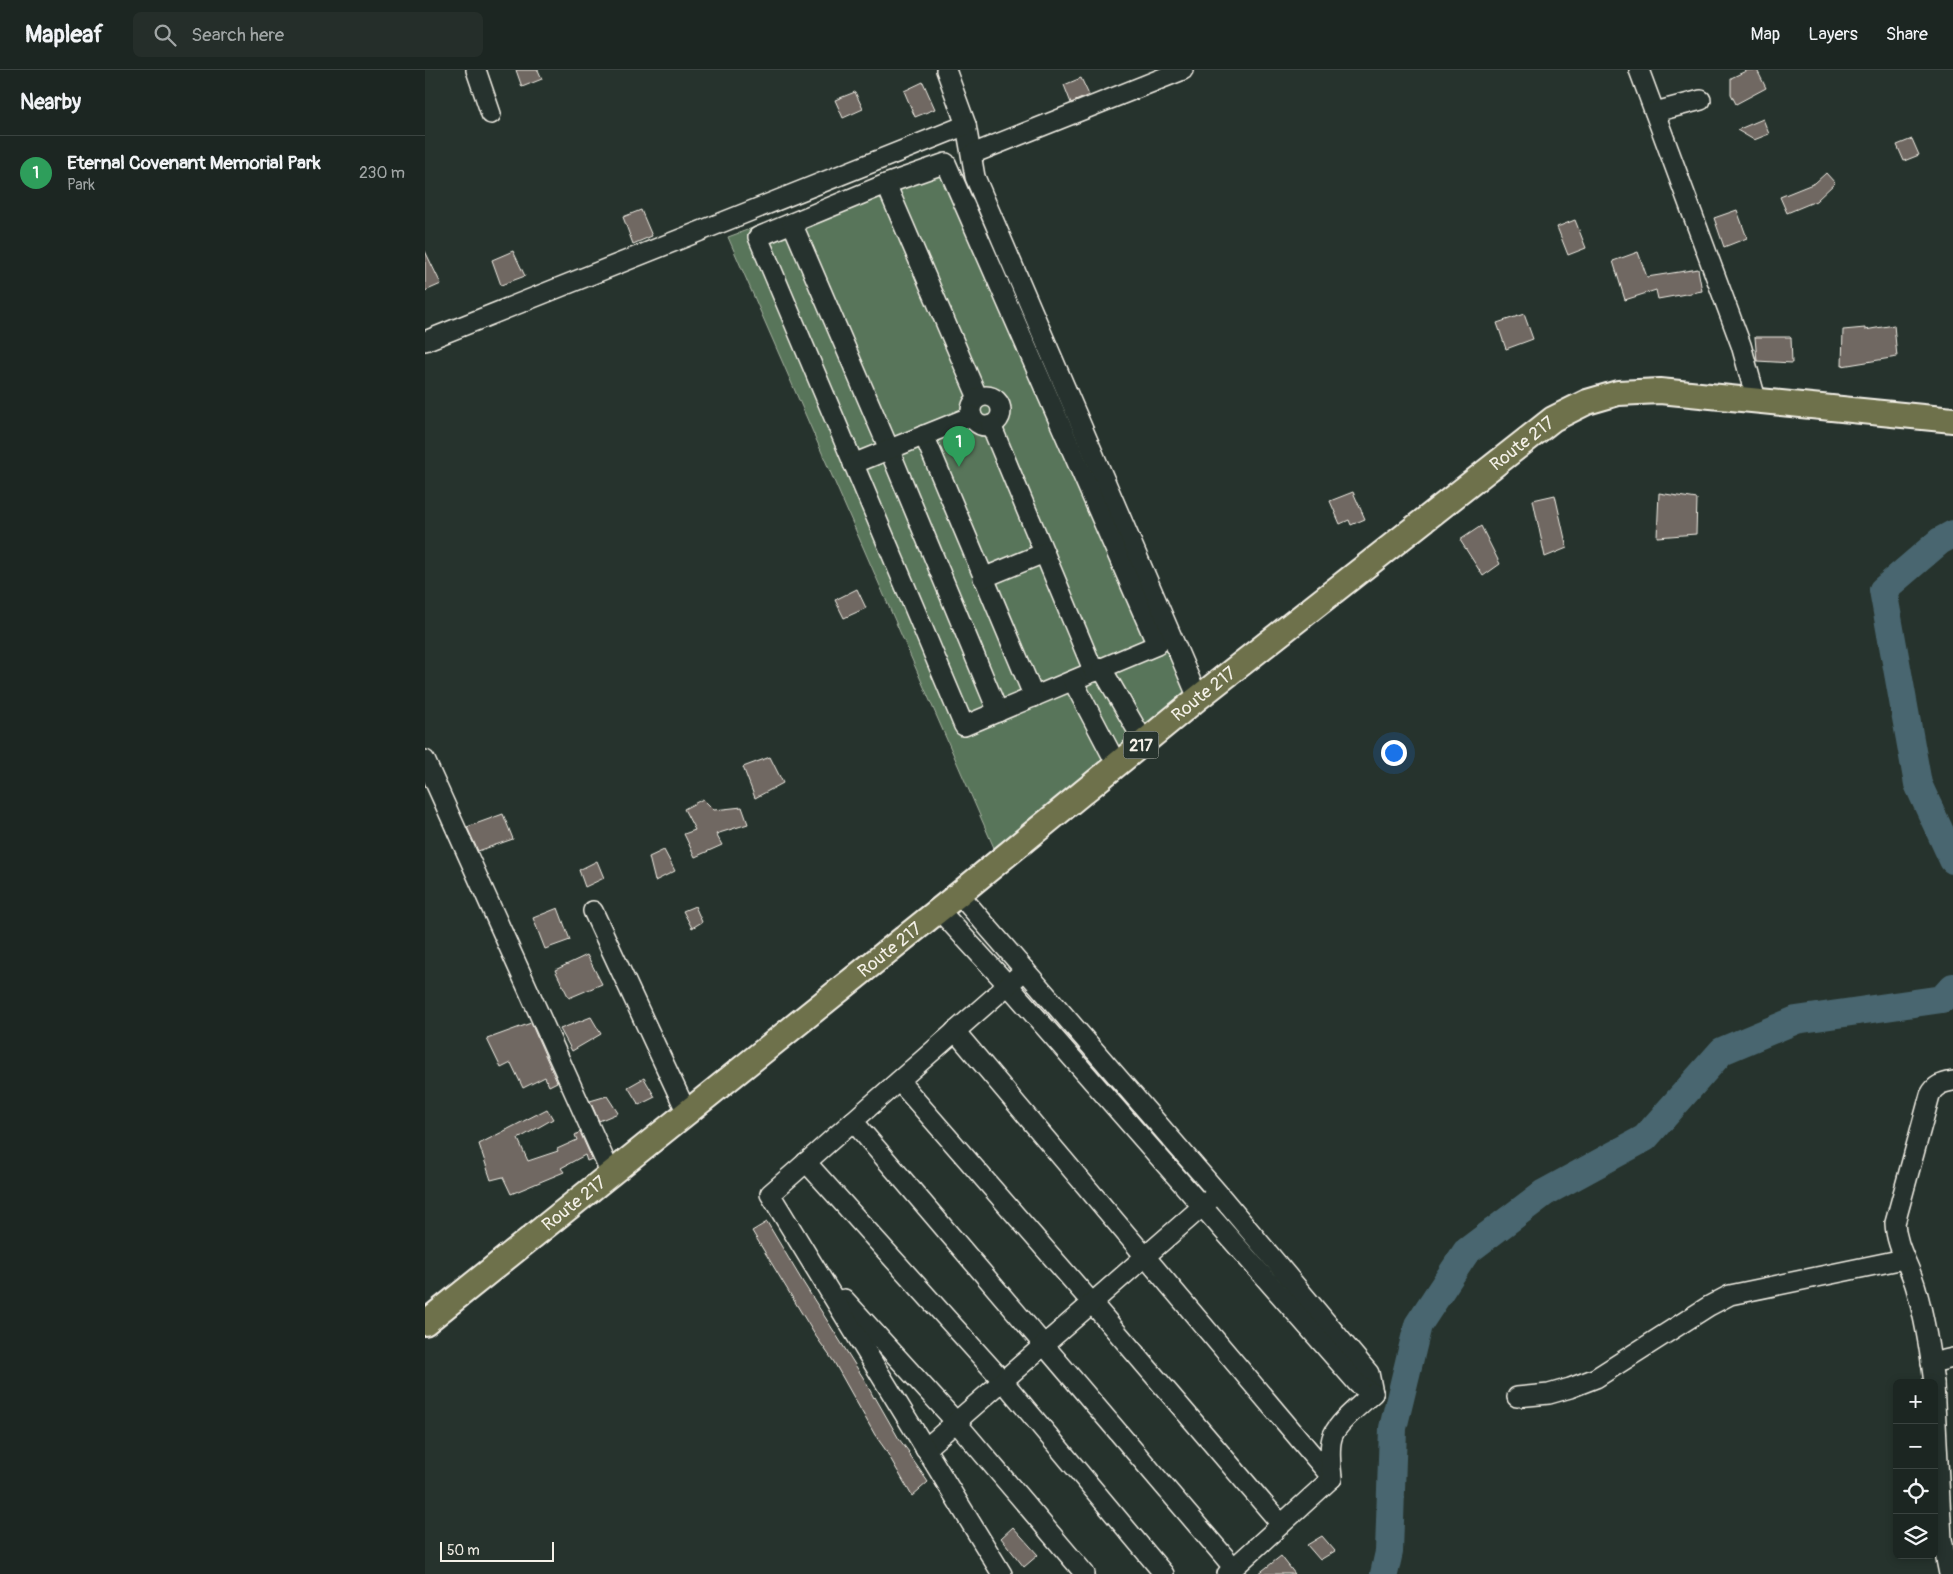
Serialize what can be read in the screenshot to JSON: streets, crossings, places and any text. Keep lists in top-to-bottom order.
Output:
{
  "streets": {
    "main road": ["Route 217", "217"]
  },
  "scale_bar": "50 m",
  "page": {
    "header": "Mapleaf",
    "search": "Search here",
    "nav": ["Map", "Layers", "Share"],
    "heading": "Nearby",
    "list": [
      {
        "mark": "1",
        "name": "Eternal Covenant Memorial Park",
        "note": "Park",
        "value": "230 m"
      }
    ],
    "pins": "1",
    "map_buttons": ["+", "−"],
    "scale": "50 m"
  }
}
